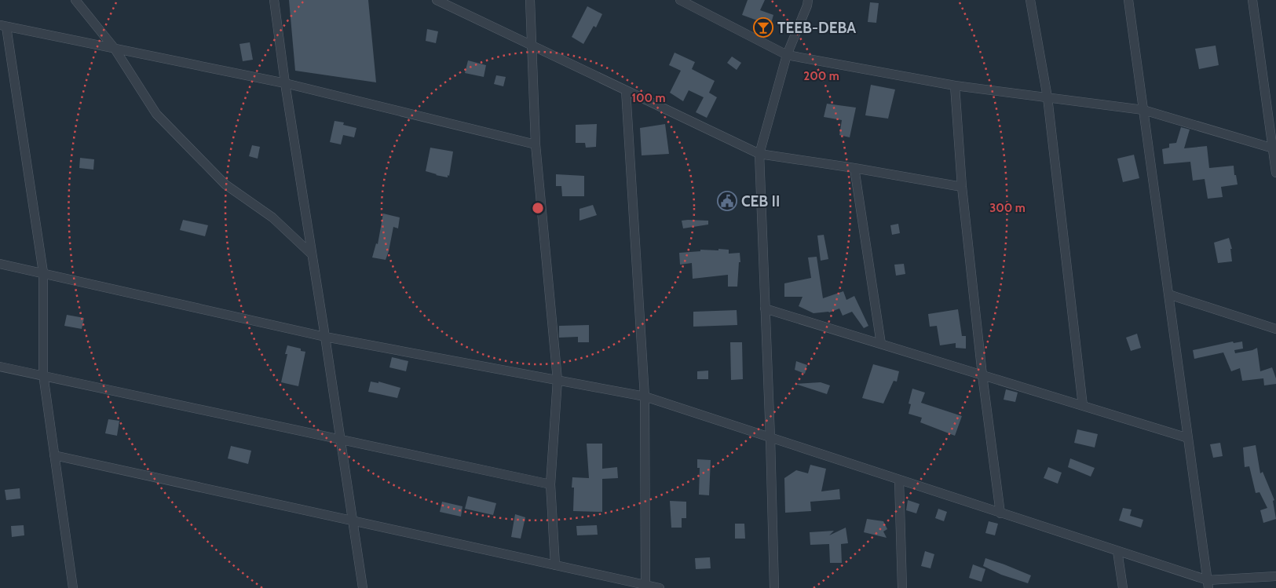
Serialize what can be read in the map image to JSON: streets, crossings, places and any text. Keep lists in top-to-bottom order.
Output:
{
  "places": {
    "bar": ["TEEB-DEBA"],
    "public building": ["CEB II"]
  },
  "rings": ["200 m", "100 m", "300 m"]
}
